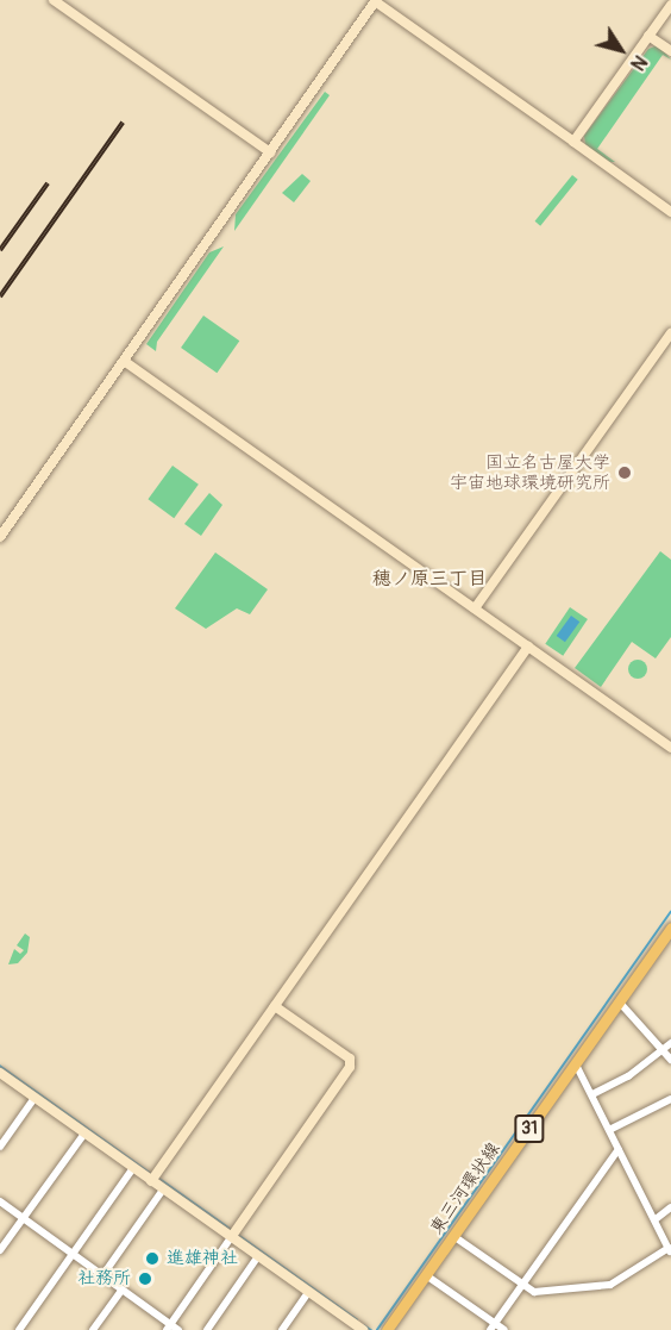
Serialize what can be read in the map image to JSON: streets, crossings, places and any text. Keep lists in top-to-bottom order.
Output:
{
  "streets": {
    "main road": ["31", "東三河環状線"]
  },
  "districts": ["穂ノ原三丁目"],
  "places": ["国立名古屋大学 宇宙地球環境研究所", "進雄神社", "社務所"],
  "north": "bottom right"
}
